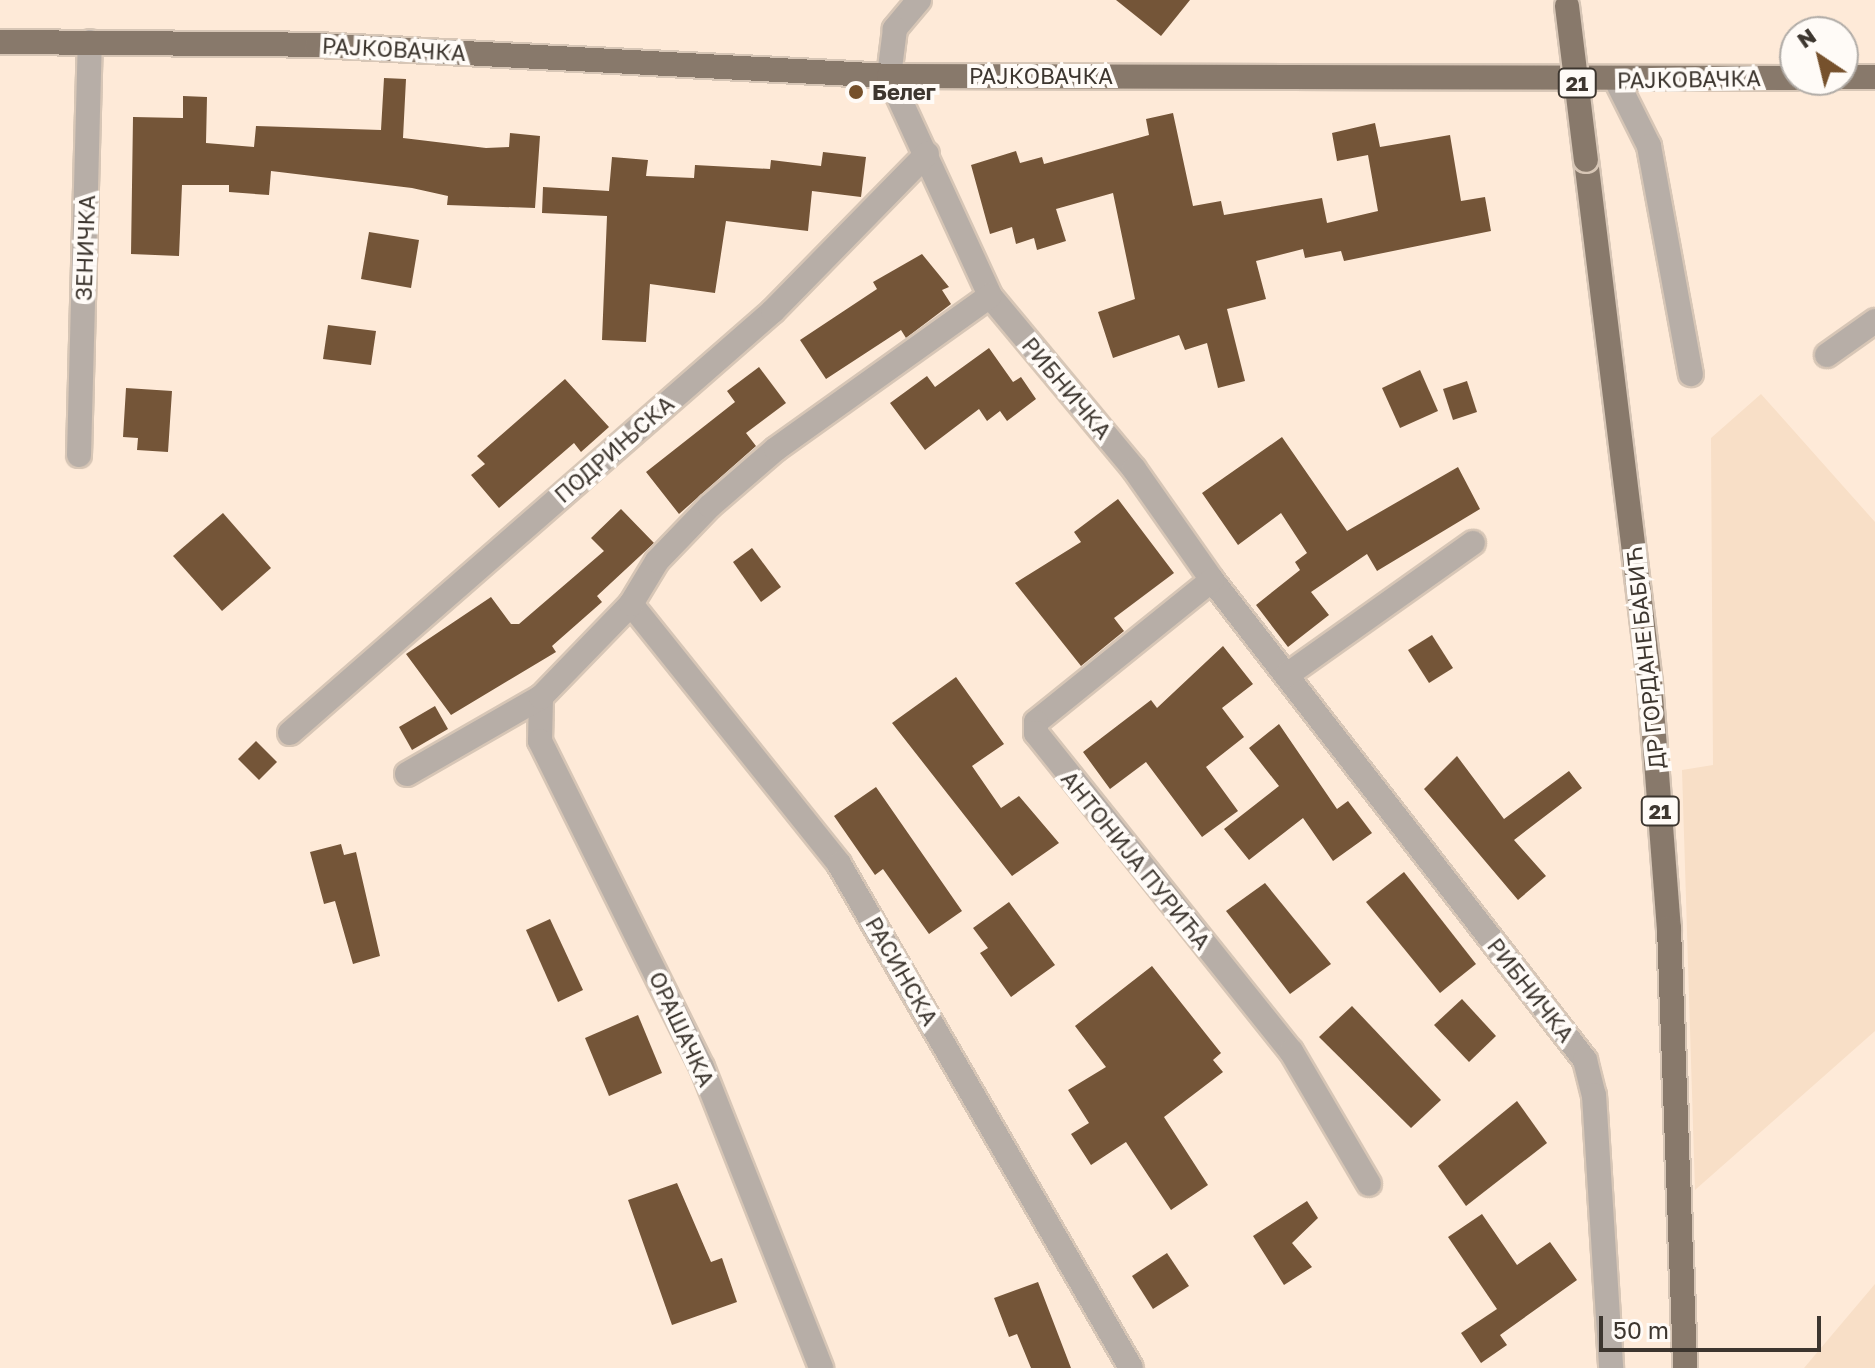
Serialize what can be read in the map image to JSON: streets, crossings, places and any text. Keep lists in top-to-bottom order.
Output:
{
  "streets": {
    "main road": ["РАЈКОВАЧКА", "21", "ДР ГОРДАНЕ БАБИЋ"],
    "street": [
      "ЗЕНИЧКА",
      "РИБНИЧКА",
      "ПОДРИЊСКА",
      "АНТОНИЈА ПУРИЋА",
      "РАСИНСКА",
      "ОРАШАЧКА"
    ]
  },
  "crossings": [
    ["РАЈКОВАЧКА", "ЗЕНИЧКА"],
    ["РАЈКОВАЧКА", "РИБНИЧКА"],
    ["РИБНИЧКА", "ПОДРИЊСКА"],
    ["РИБНИЧКА", "АНТОНИЈА ПУРИЋА"]
  ],
  "places": ["Белег"],
  "scale_bar": "50 m",
  "north": "top left"
}
